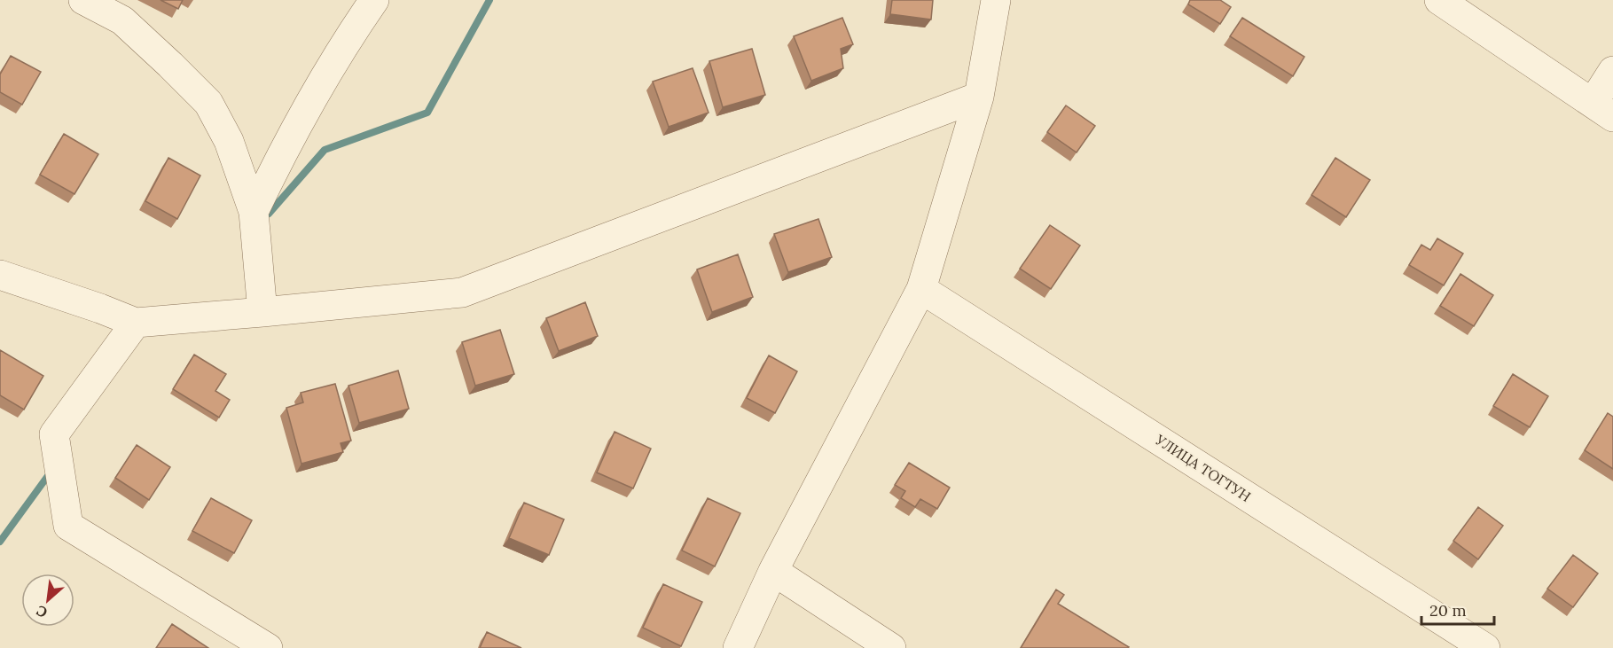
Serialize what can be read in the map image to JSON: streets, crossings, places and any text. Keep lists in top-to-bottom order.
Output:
{
  "streets": {
    "street": ["УЛИЦА ТОГТУН"]
  },
  "scale_bar": "20 m",
  "north": "bottom left"
}
